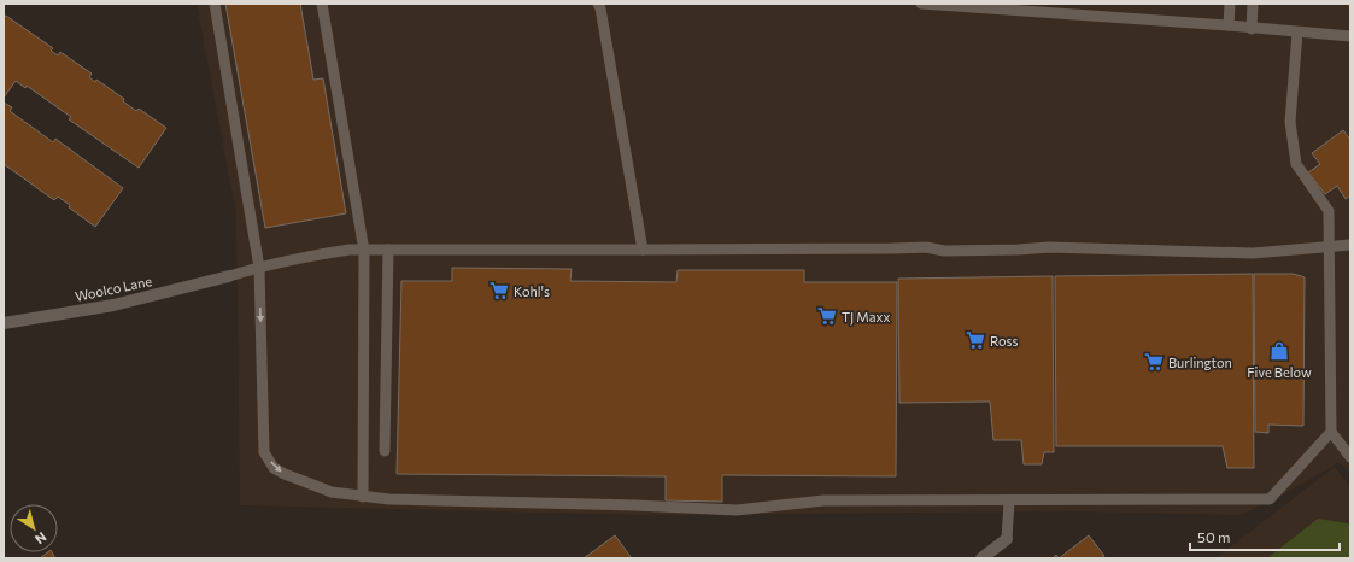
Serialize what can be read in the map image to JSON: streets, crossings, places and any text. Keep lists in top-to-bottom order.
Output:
{
  "streets": {
    "street": ["Woolco Lane"]
  },
  "places": {
    "supermarket": [
      "Kohl's",
      "TJ Maxx",
      "Ross",
      "Burlington"
    ],
    "shop": ["Five Below"]
  },
  "scale_bar": "50 m",
  "north": "bottom right"
}
